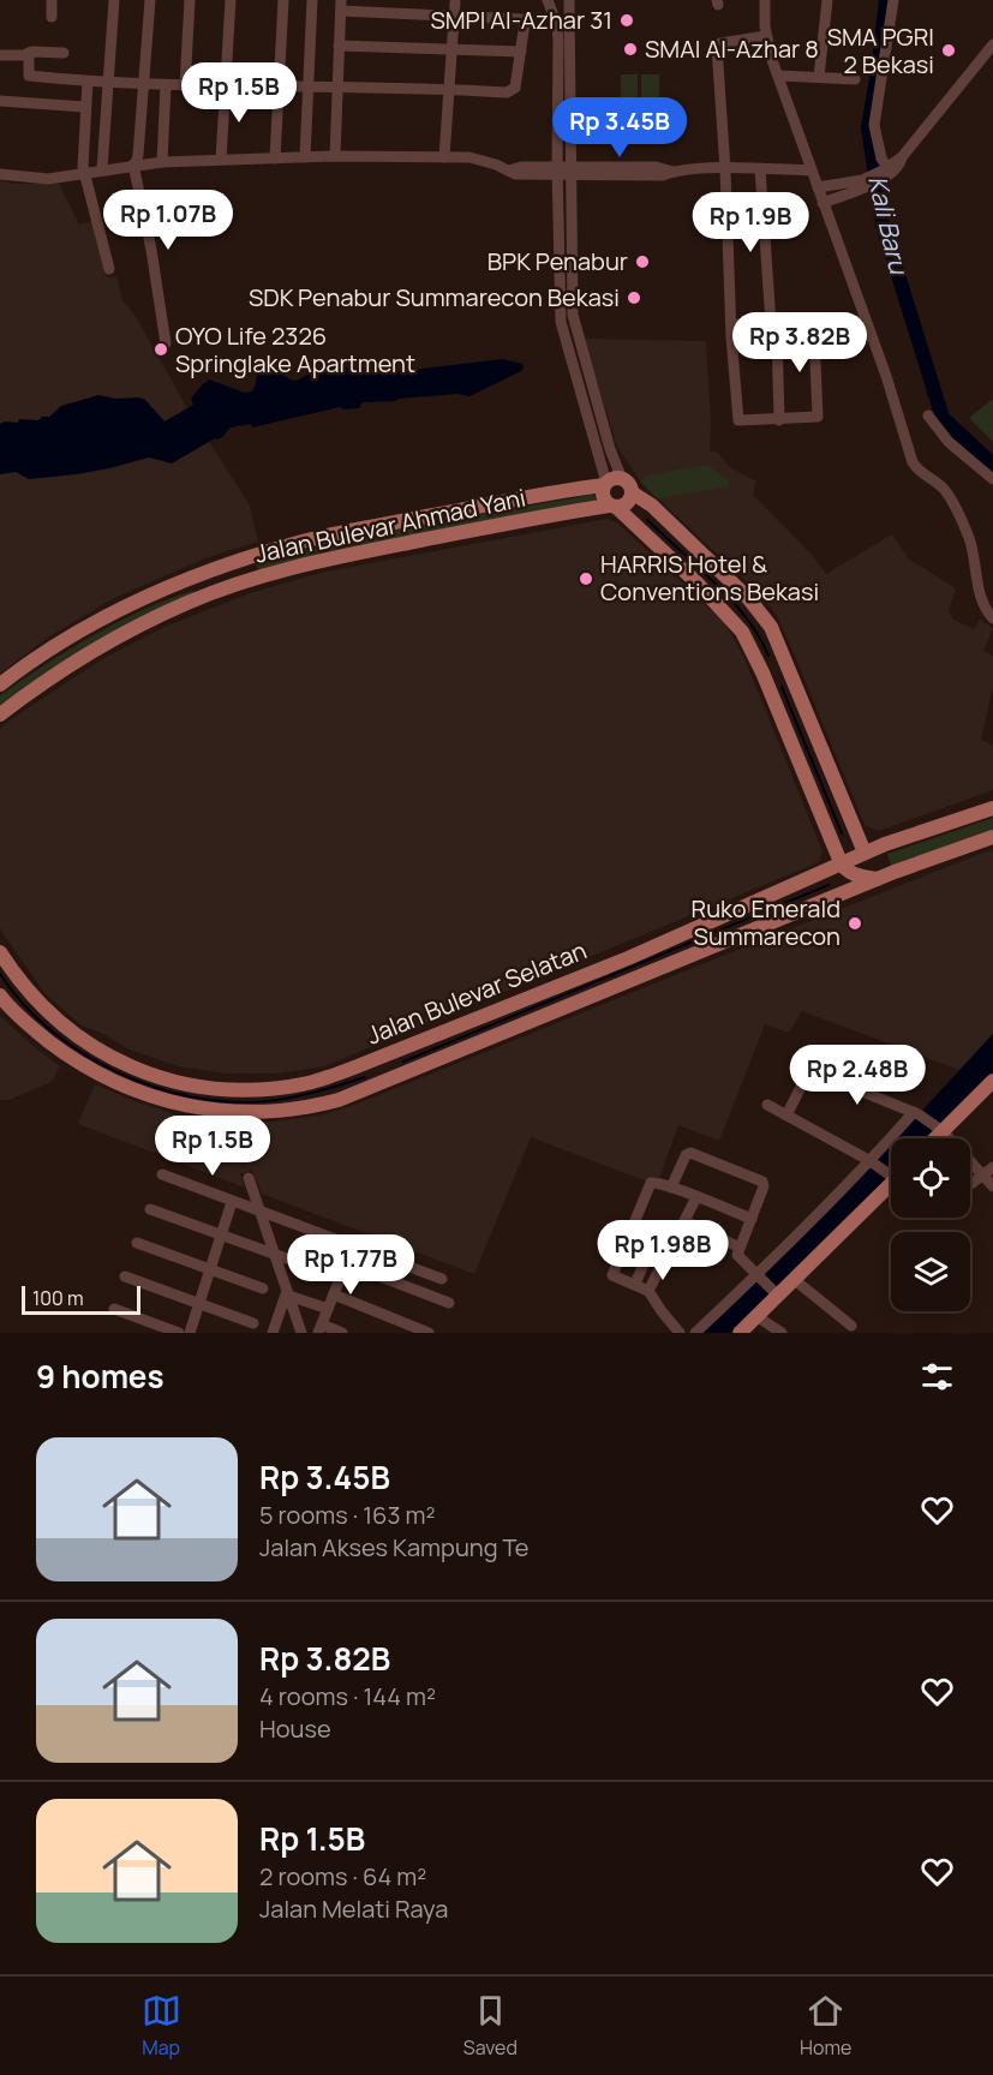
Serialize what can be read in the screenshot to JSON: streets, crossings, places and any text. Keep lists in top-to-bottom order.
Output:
{
  "streets": {
    "main road": ["Jalan Bulevar Ahmad Yani", "Jalan Bulevar Selatan"]
  },
  "water": ["Kali Baru"],
  "places": [
    "SMPI Al-Azhar 31",
    "SMAI Al-Azhar 8",
    "SMA PGRI 2 Bekasi",
    "BPK Penabur",
    "SDK Penabur Summarecon Bekasi",
    "OYO Life 2326 Springlake Apartment",
    "HARRIS Hotel & Conventions Bekasi",
    "Ruko Emerald Summarecon"
  ],
  "scale_bar": "100 m",
  "page": {
    "price": [
      "Rp 1.5B",
      "Rp 3.45B",
      "Rp 1.07B",
      "Rp 1.9B",
      "Rp 3.82B",
      "Rp 2.48B",
      "Rp 1.5B",
      "Rp 1.98B",
      "Rp 1.77B"
    ],
    "scale": "100 m",
    "heading": "9 homes",
    "list": [
      {
        "name": "Rp 3.45B",
        "note": "5 rooms · 163 m² · Jalan Akses Kampung Te"
      },
      {
        "name": "Rp 3.82B",
        "note": "4 rooms · 144 m² · House"
      },
      {
        "name": "Rp 1.5B",
        "note": "2 rooms · 64 m² · Jalan Melati Raya"
      }
    ],
    "tabs": ["Map", "Saved", "Home"]
  }
}
